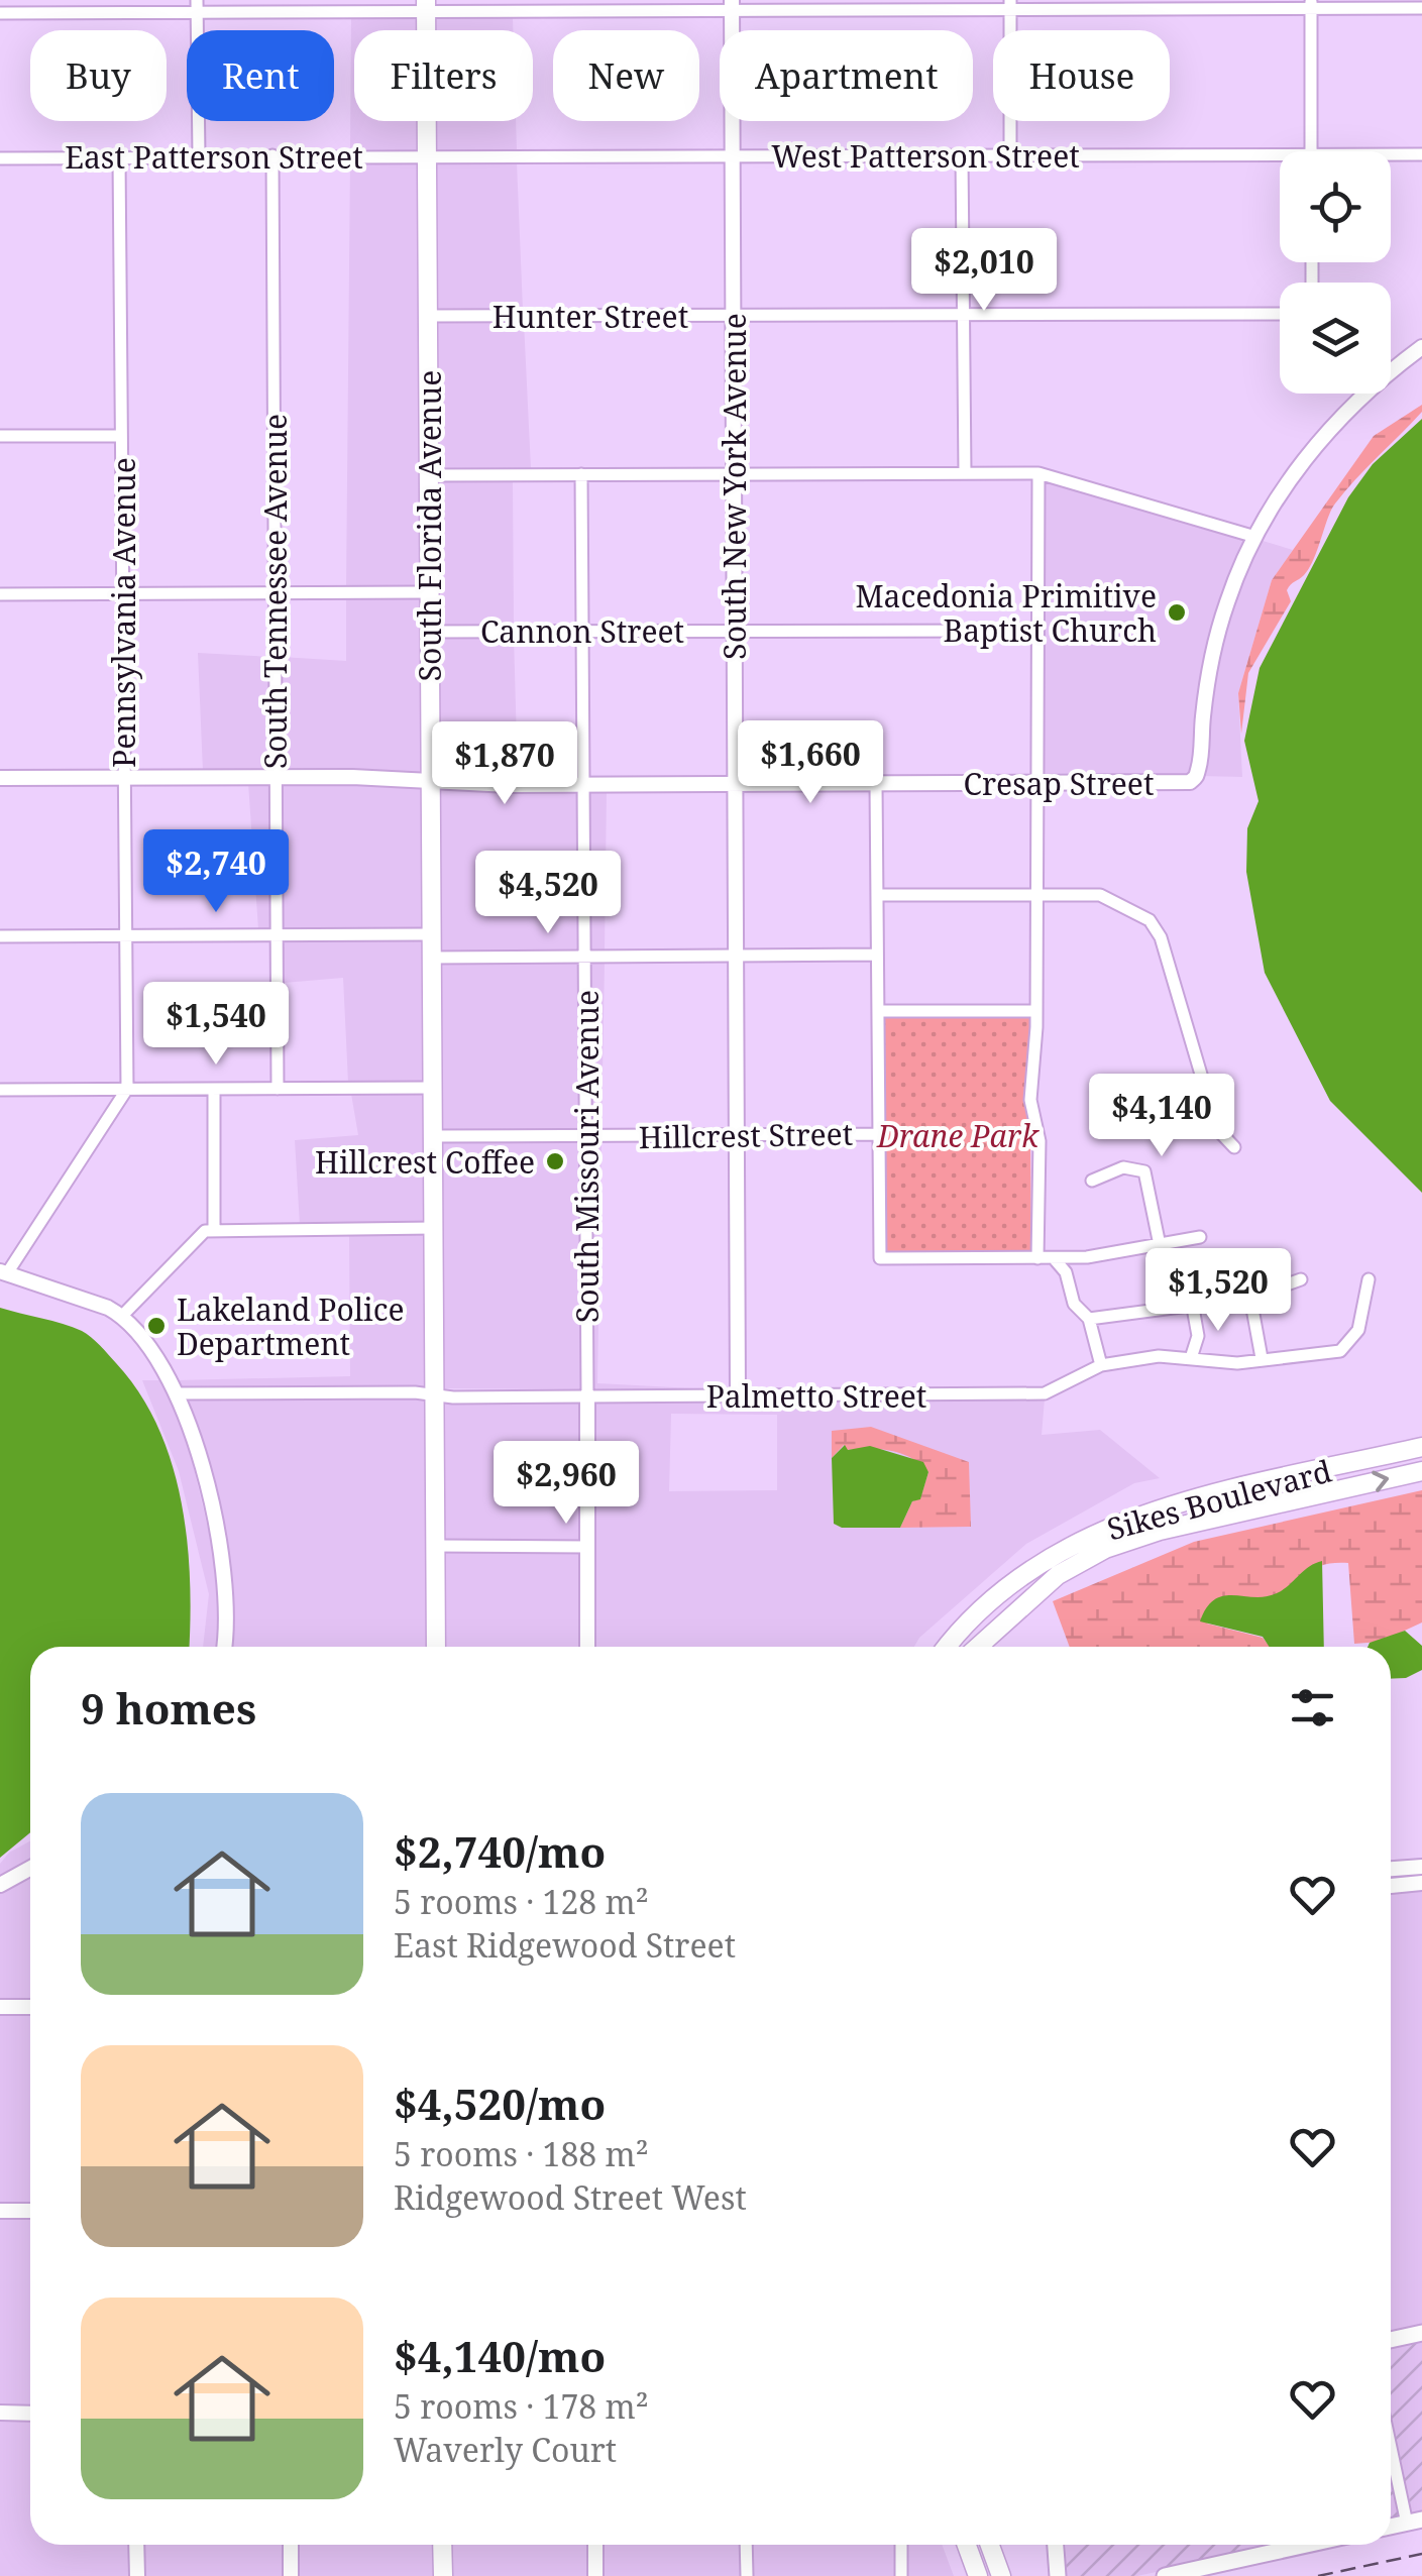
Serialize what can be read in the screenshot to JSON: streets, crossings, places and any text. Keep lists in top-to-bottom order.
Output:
{
  "streets": {
    "main road": ["South Florida Avenue", "Sikes Boulevard"],
    "street": [
      "West Patterson Street",
      "East Patterson Street",
      "Hunter Street",
      "South New York Avenue",
      "South Tennessee Avenue",
      "Pennsylvania Avenue",
      "Cannon Street",
      "Cresap Street",
      "Hillcrest Street",
      "South Missouri Avenue",
      "Palmetto Street"
    ]
  },
  "crossings": [
    ["West Patterson Street", "East Patterson Street"],
    ["West Patterson Street", "South New York Avenue"],
    ["West Patterson Street", "South Florida Avenue"],
    ["East Patterson Street", "South Florida Avenue"],
    ["East Patterson Street", "South Tennessee Avenue"],
    ["East Patterson Street", "Pennsylvania Avenue"],
    ["Hunter Street", "South New York Avenue"],
    ["Hunter Street", "South Florida Avenue"],
    ["South New York Avenue", "Cannon Street"],
    ["South New York Avenue", "Cresap Street"],
    ["South New York Avenue", "Hillcrest Street"],
    ["South New York Avenue", "Palmetto Street"],
    ["South Florida Avenue", "Cannon Street"],
    ["South Florida Avenue", "Cresap Street"],
    ["South Florida Avenue", "Hillcrest Street"],
    ["South Florida Avenue", "Palmetto Street"],
    ["South Tennessee Avenue", "Cresap Street"],
    ["Pennsylvania Avenue", "Cresap Street"],
    ["Cannon Street", "South Missouri Avenue"],
    ["Cresap Street", "South Missouri Avenue"],
    ["Hillcrest Street", "South Missouri Avenue"],
    ["South Missouri Avenue", "Palmetto Street"]
  ],
  "parks": ["Drane Park"],
  "places": ["Macedonia Primitive Baptist Church", "Hillcrest Coffee", "Lakeland Police Department"],
  "page": {
    "chip": [
      "Buy",
      "Rent",
      "Filters",
      "New",
      "Apartment",
      "House"
    ],
    "price": [
      "$2,010",
      "$1,660",
      "$1,870",
      "$2,740",
      "$4,520",
      "$1,540",
      "$4,140",
      "$1,520",
      "$2,960"
    ],
    "heading": "9 homes",
    "list": [
      {
        "name": "$2,740/mo",
        "note": "5 rooms · 128 m² · East Ridgewood Street"
      },
      {
        "name": "$4,520/mo",
        "note": "5 rooms · 188 m² · Ridgewood Street West"
      },
      {
        "name": "$4,140/mo",
        "note": "5 rooms · 178 m² · Waverly Court"
      }
    ]
  }
}
